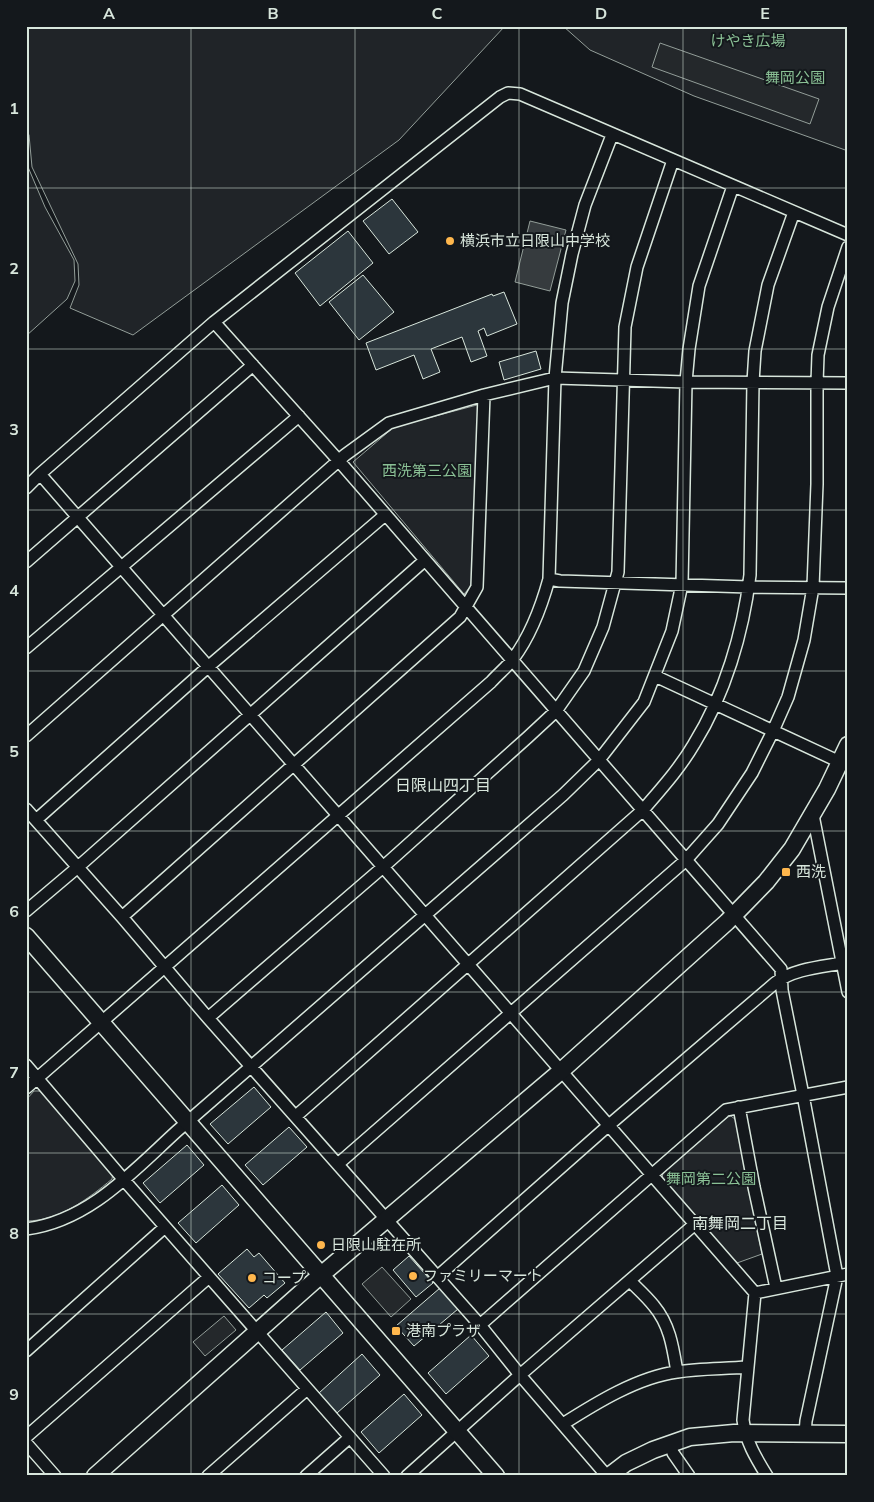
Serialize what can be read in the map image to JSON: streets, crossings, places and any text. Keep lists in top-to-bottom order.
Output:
{
  "districts": ["日限山四丁目", "南舞岡二丁目"],
  "parks": [
    "けやき広場",
    "舞岡公園",
    "西洗第三公園",
    "舞岡第二公園"
  ],
  "places": {
    "other": [
      "横浜市立日限山中学校",
      "日限山駐在所",
      "ファミリーマート",
      "コープ"
    ],
    "transit": ["西洗", "港南プラザ"]
  },
  "grid": {
    "columns": [
      "A",
      "B",
      "C",
      "D",
      "E"
    ],
    "rows": [
      "1",
      "2",
      "3",
      "4",
      "5",
      "6",
      "7",
      "8",
      "9"
    ]
  }
}
